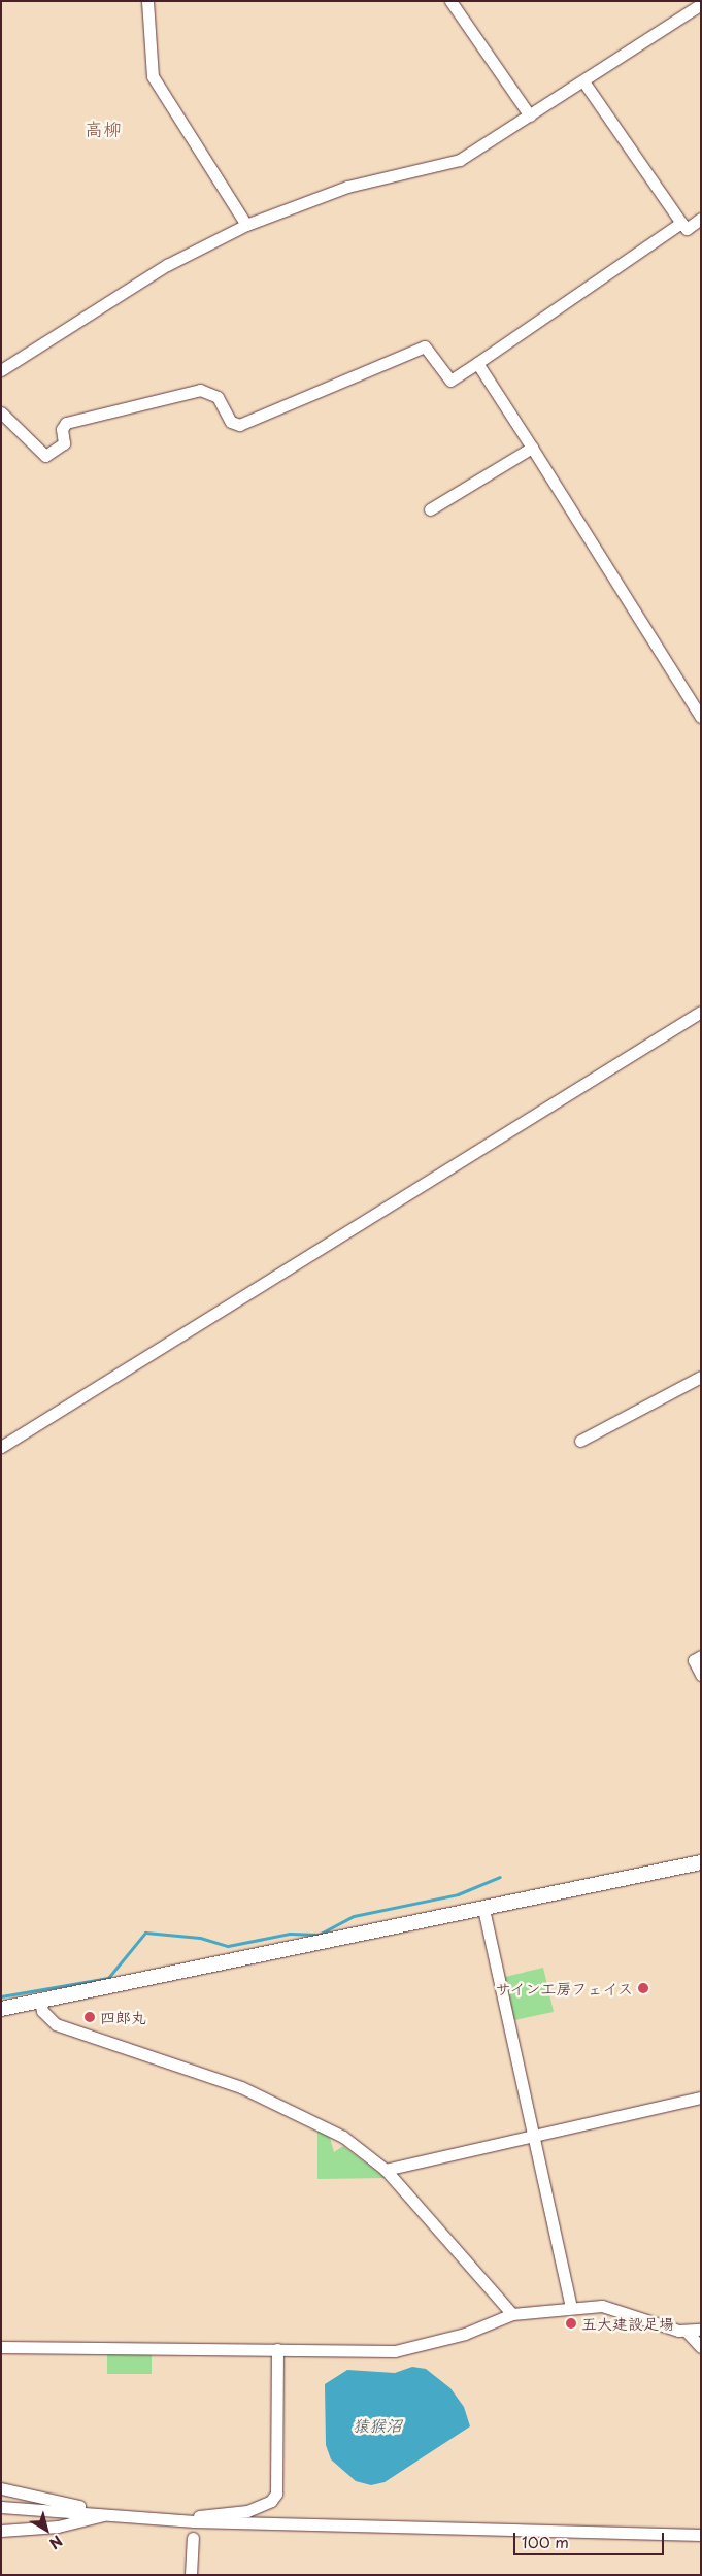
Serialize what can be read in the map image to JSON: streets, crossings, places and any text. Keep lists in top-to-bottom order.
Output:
{
  "districts": ["高柳"],
  "water": ["猿猴沼"],
  "places": ["サイン工房フェイス", "四郎丸", "五大建設足場"],
  "scale_bar": "100 m",
  "north": "bottom right"
}
